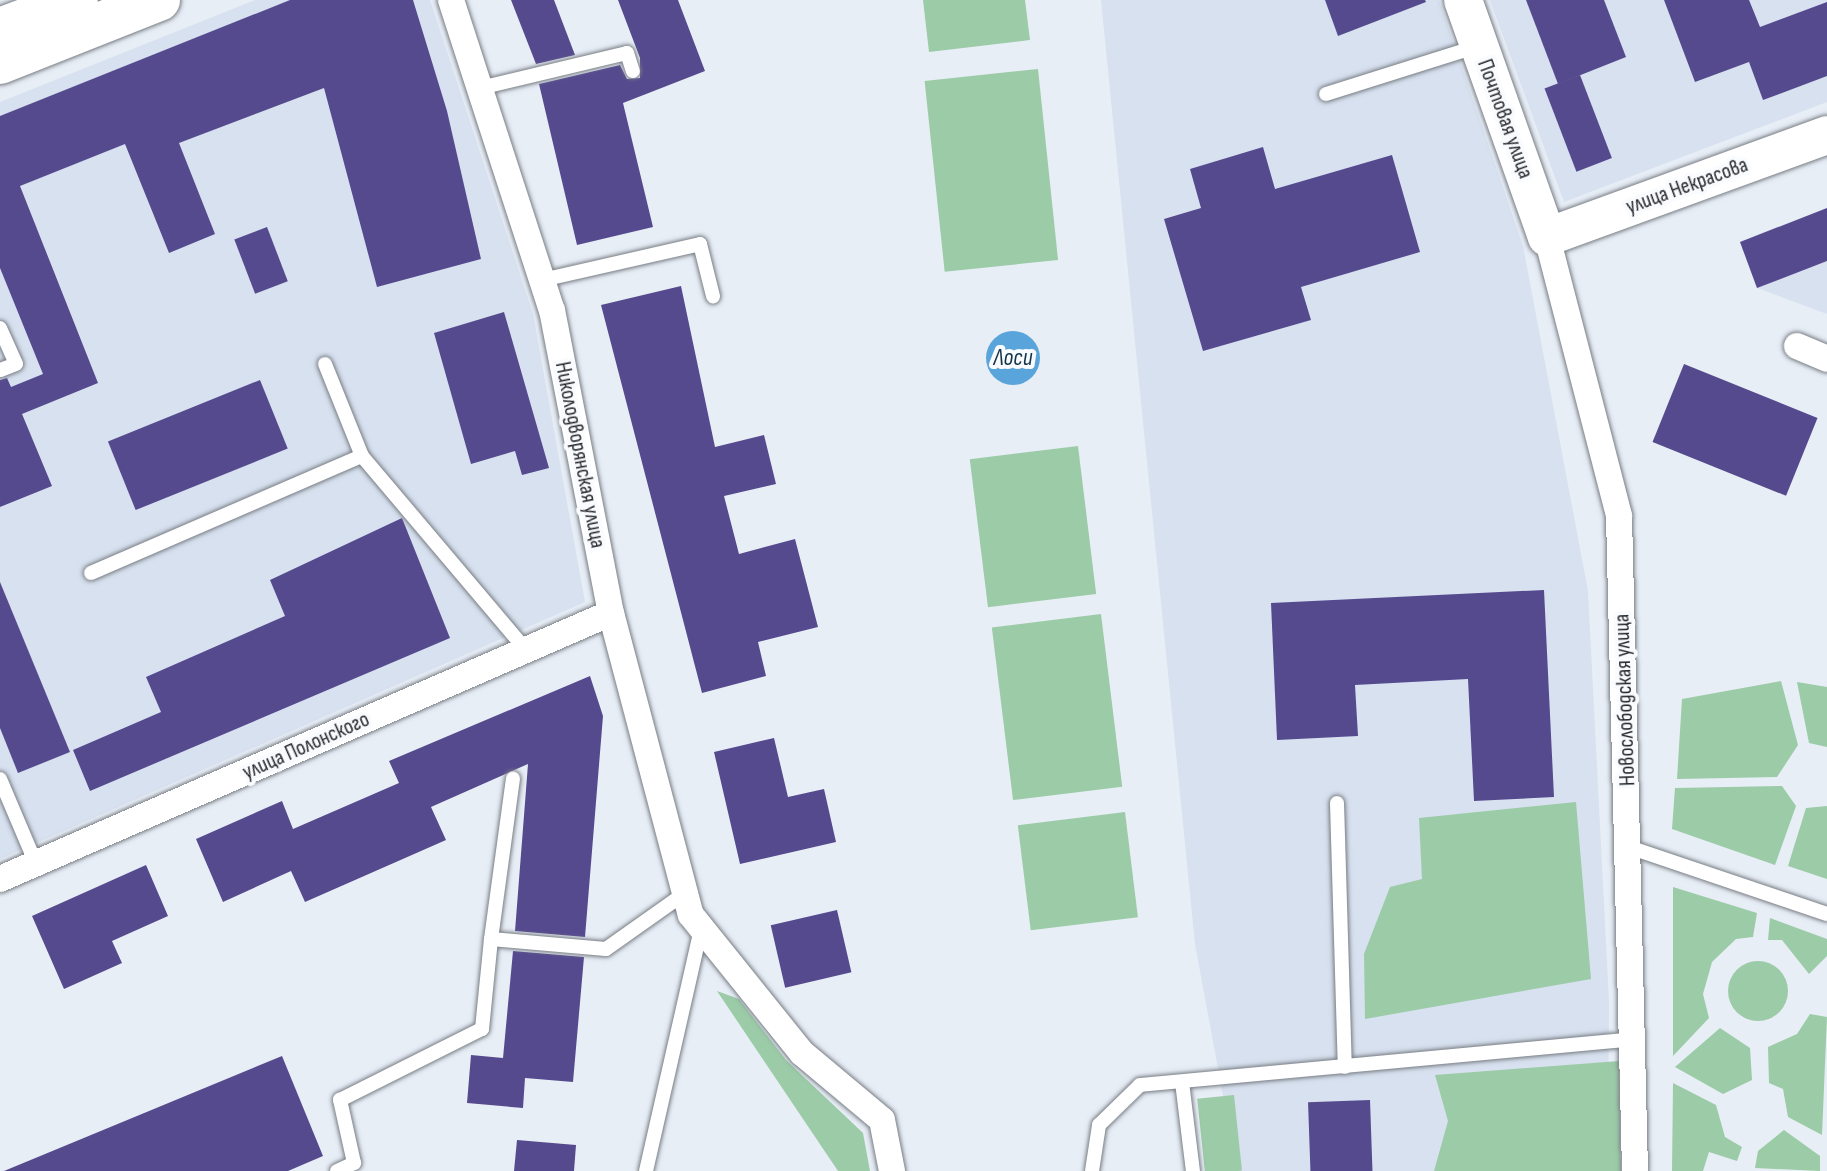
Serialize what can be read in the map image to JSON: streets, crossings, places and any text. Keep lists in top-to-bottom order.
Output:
{
  "streets": {
    "street": [
      "Почтовая улица",
      "улица Некрасова",
      "Николодворянская улица",
      "Новослободская улица",
      "улица Полонского"
    ]
  },
  "crossings": [
    ["Почтовая улица", "улица Некрасова"],
    ["Почтовая улица", "Новослободская улица"],
    ["улица Некрасова", "Новослободская улица"],
    ["Николодворянская улица", "улица Полонского"]
  ],
  "water": ["Лоси"]
}
